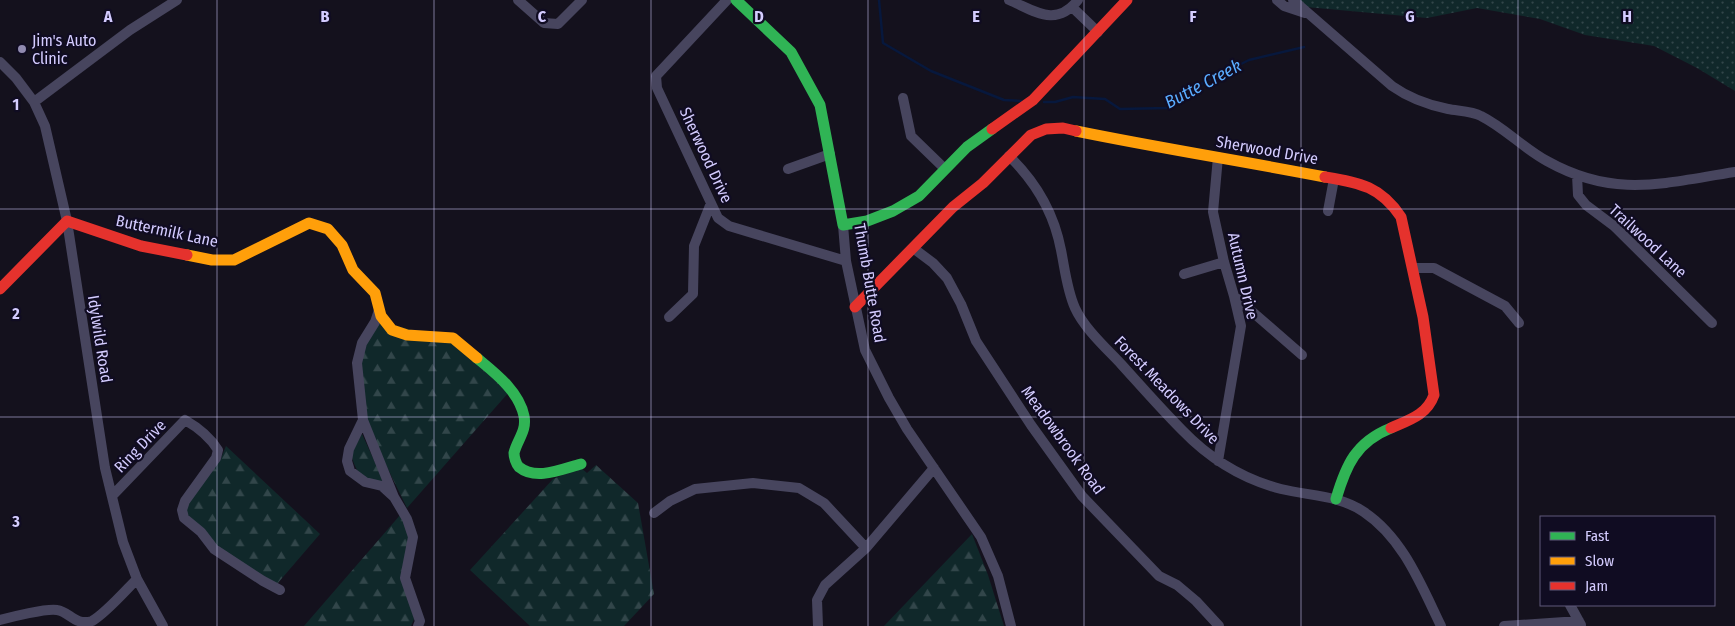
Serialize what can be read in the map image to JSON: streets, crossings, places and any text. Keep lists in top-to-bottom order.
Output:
{
  "streets": {
    "street": [
      "Sherwood Drive",
      "Buttermilk Lane",
      "Trailwood Lane",
      "Autumn Drive",
      "Thumb Butte Road",
      "Idylwild Road",
      "Forest Meadows Drive",
      "Meadowbrook Road",
      "Ring Drive"
    ]
  },
  "crossings": [
    ["Sherwood Drive", "Autumn Drive"],
    ["Sherwood Drive", "Thumb Butte Road"],
    ["Sherwood Drive", "Forest Meadows Drive"],
    ["Sherwood Drive", "Meadowbrook Road"],
    ["Buttermilk Lane", "Idylwild Road"],
    ["Autumn Drive", "Forest Meadows Drive"],
    ["Idylwild Road", "Ring Drive"]
  ],
  "water": ["Butte Creek"],
  "places": ["Jim's Auto Clinic"],
  "legend": ["Fast", "Slow", "Jam"],
  "grid": {
    "columns": [
      "A",
      "B",
      "C",
      "D",
      "E",
      "F",
      "G",
      "H"
    ],
    "rows": ["1", "2", "3"]
  }
}
